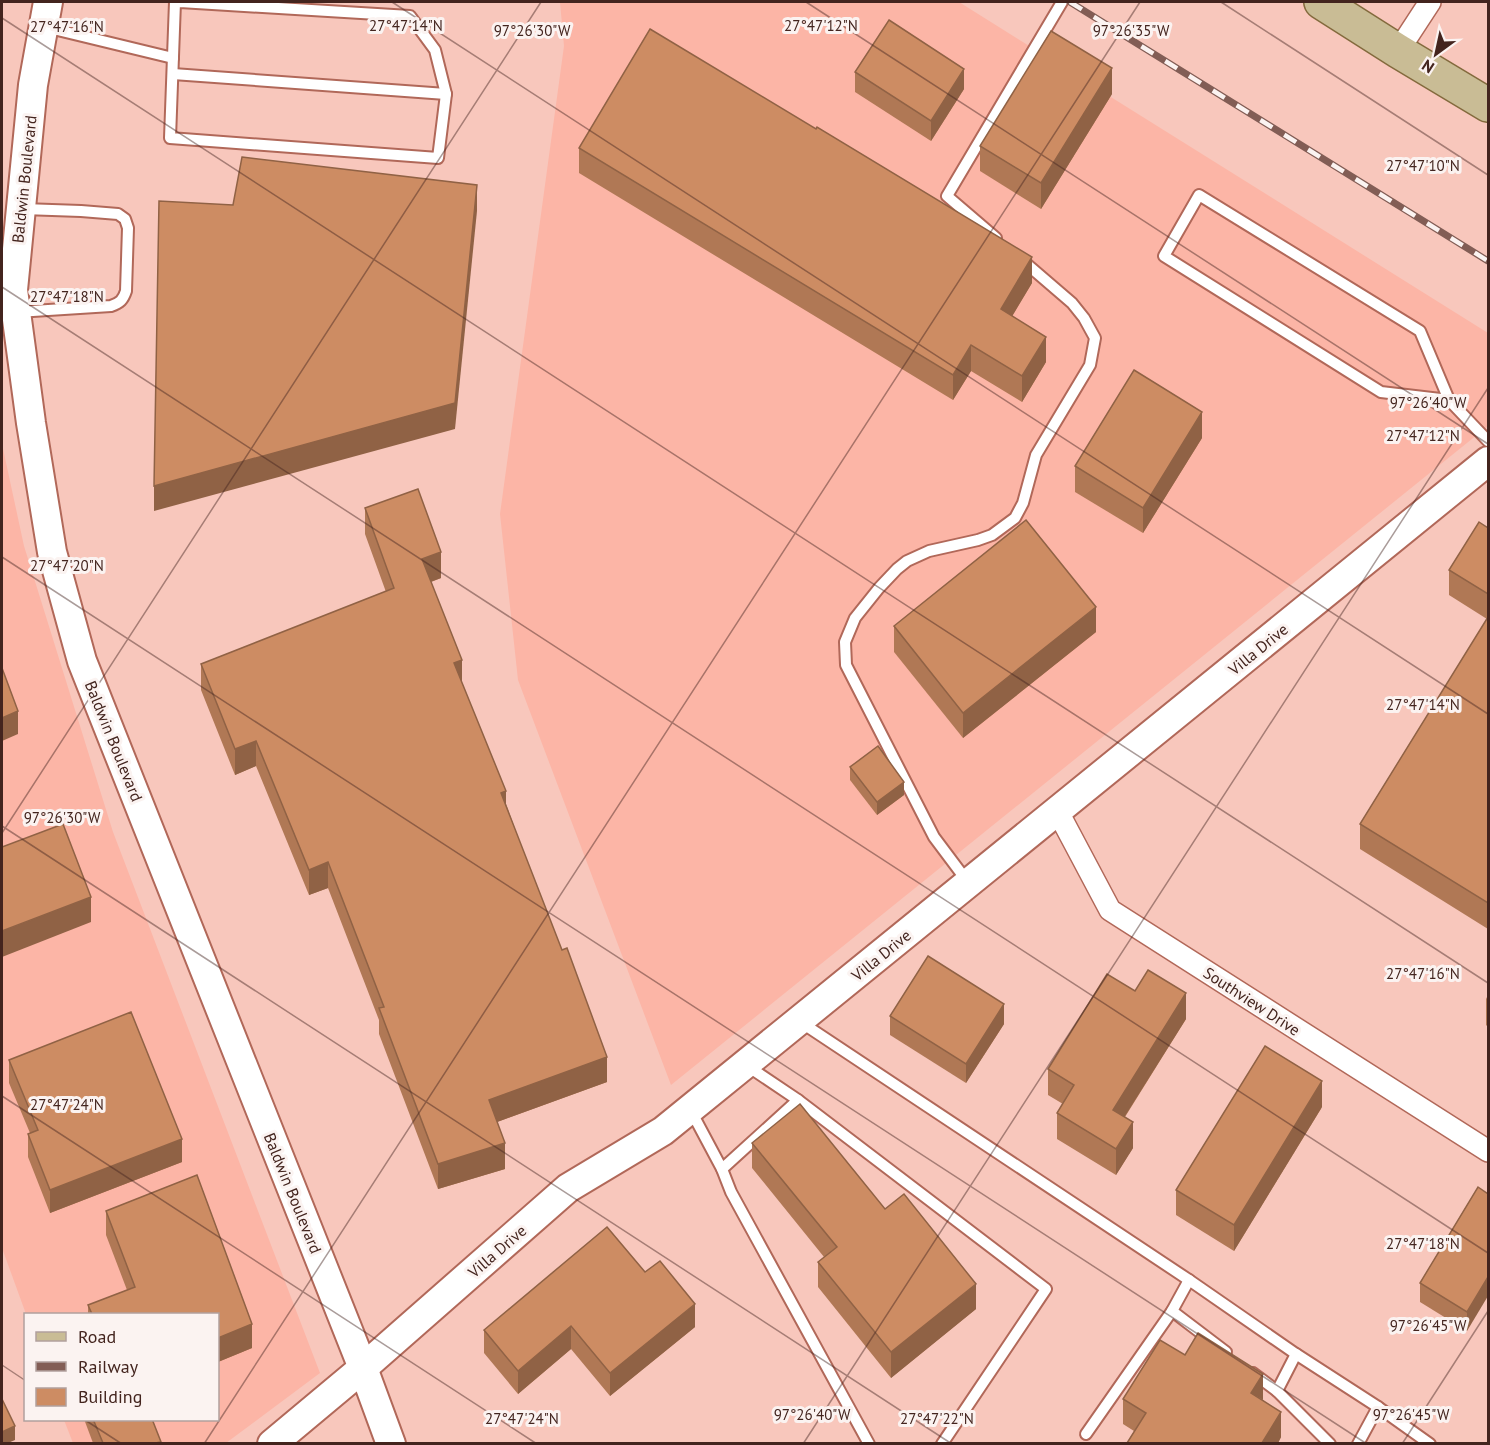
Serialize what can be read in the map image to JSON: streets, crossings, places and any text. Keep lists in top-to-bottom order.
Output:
{
  "streets": {
    "street": ["Baldwin Boulevard", "Villa Drive", "Southview Drive"]
  },
  "crossings": [
    ["Baldwin Boulevard", "Villa Drive"],
    ["Villa Drive", "Southview Drive"]
  ],
  "legend": ["Road", "Railway", "Building"],
  "north": "bottom left",
  "coordinates": [
    "27°47'14\"N",
    "27°47'12\"N",
    "27°47'16\"N",
    "97°26'30\"W",
    "97°26'35\"W",
    "27°47'10\"N",
    "27°47'18\"N",
    "97°26'40\"W",
    "27°47'20\"N",
    "27°47'24\"N",
    "97°26'45\"W",
    "27°47'22\"N"
  ]
}
